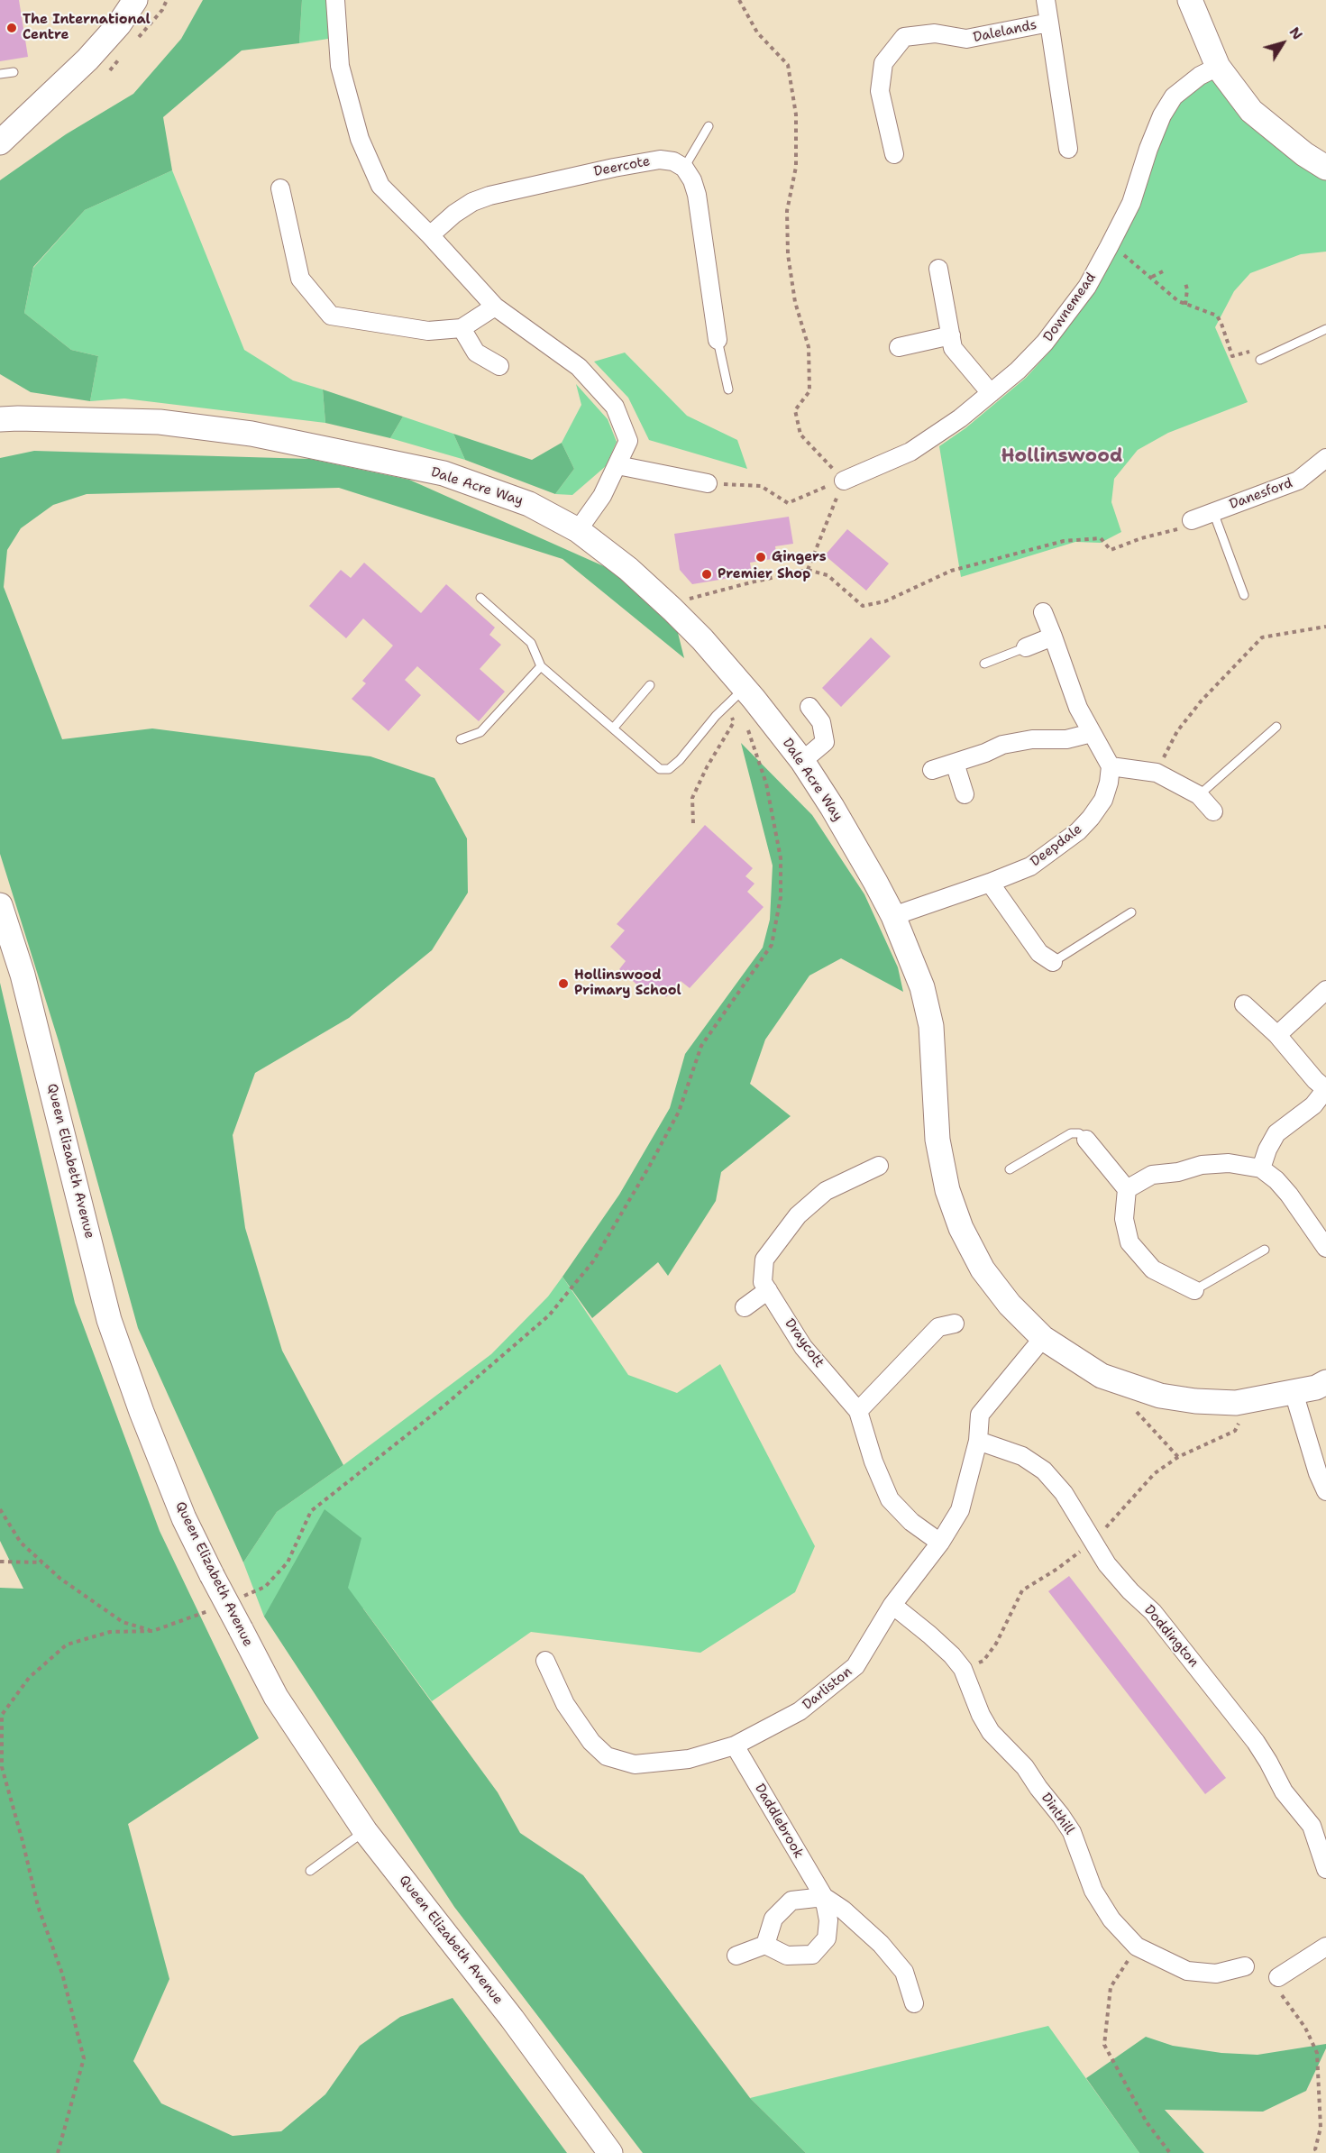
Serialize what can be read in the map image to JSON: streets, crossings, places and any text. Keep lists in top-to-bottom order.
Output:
{
  "streets": {
    "street": [
      "Dalelands",
      "Deercote",
      "Downemead",
      "Dale Acre Way",
      "Danesford",
      "Deepdale",
      "Queen Elizabeth Avenue",
      "Draycott",
      "Doddington",
      "Darliston",
      "Dinthill",
      "Daddlebrook"
    ]
  },
  "crossings": [
    ["Dale Acre Way", "Deepdale"],
    ["Dale Acre Way", "Darliston"],
    ["Draycott", "Darliston"],
    ["Doddington", "Darliston"],
    ["Darliston", "Dinthill"],
    ["Darliston", "Daddlebrook"]
  ],
  "districts": ["Hollinswood"],
  "places": [
    "The International Centre",
    "Gingers",
    "Premier Shop",
    "Hollinswood Primary School"
  ],
  "north": "top right"
}
